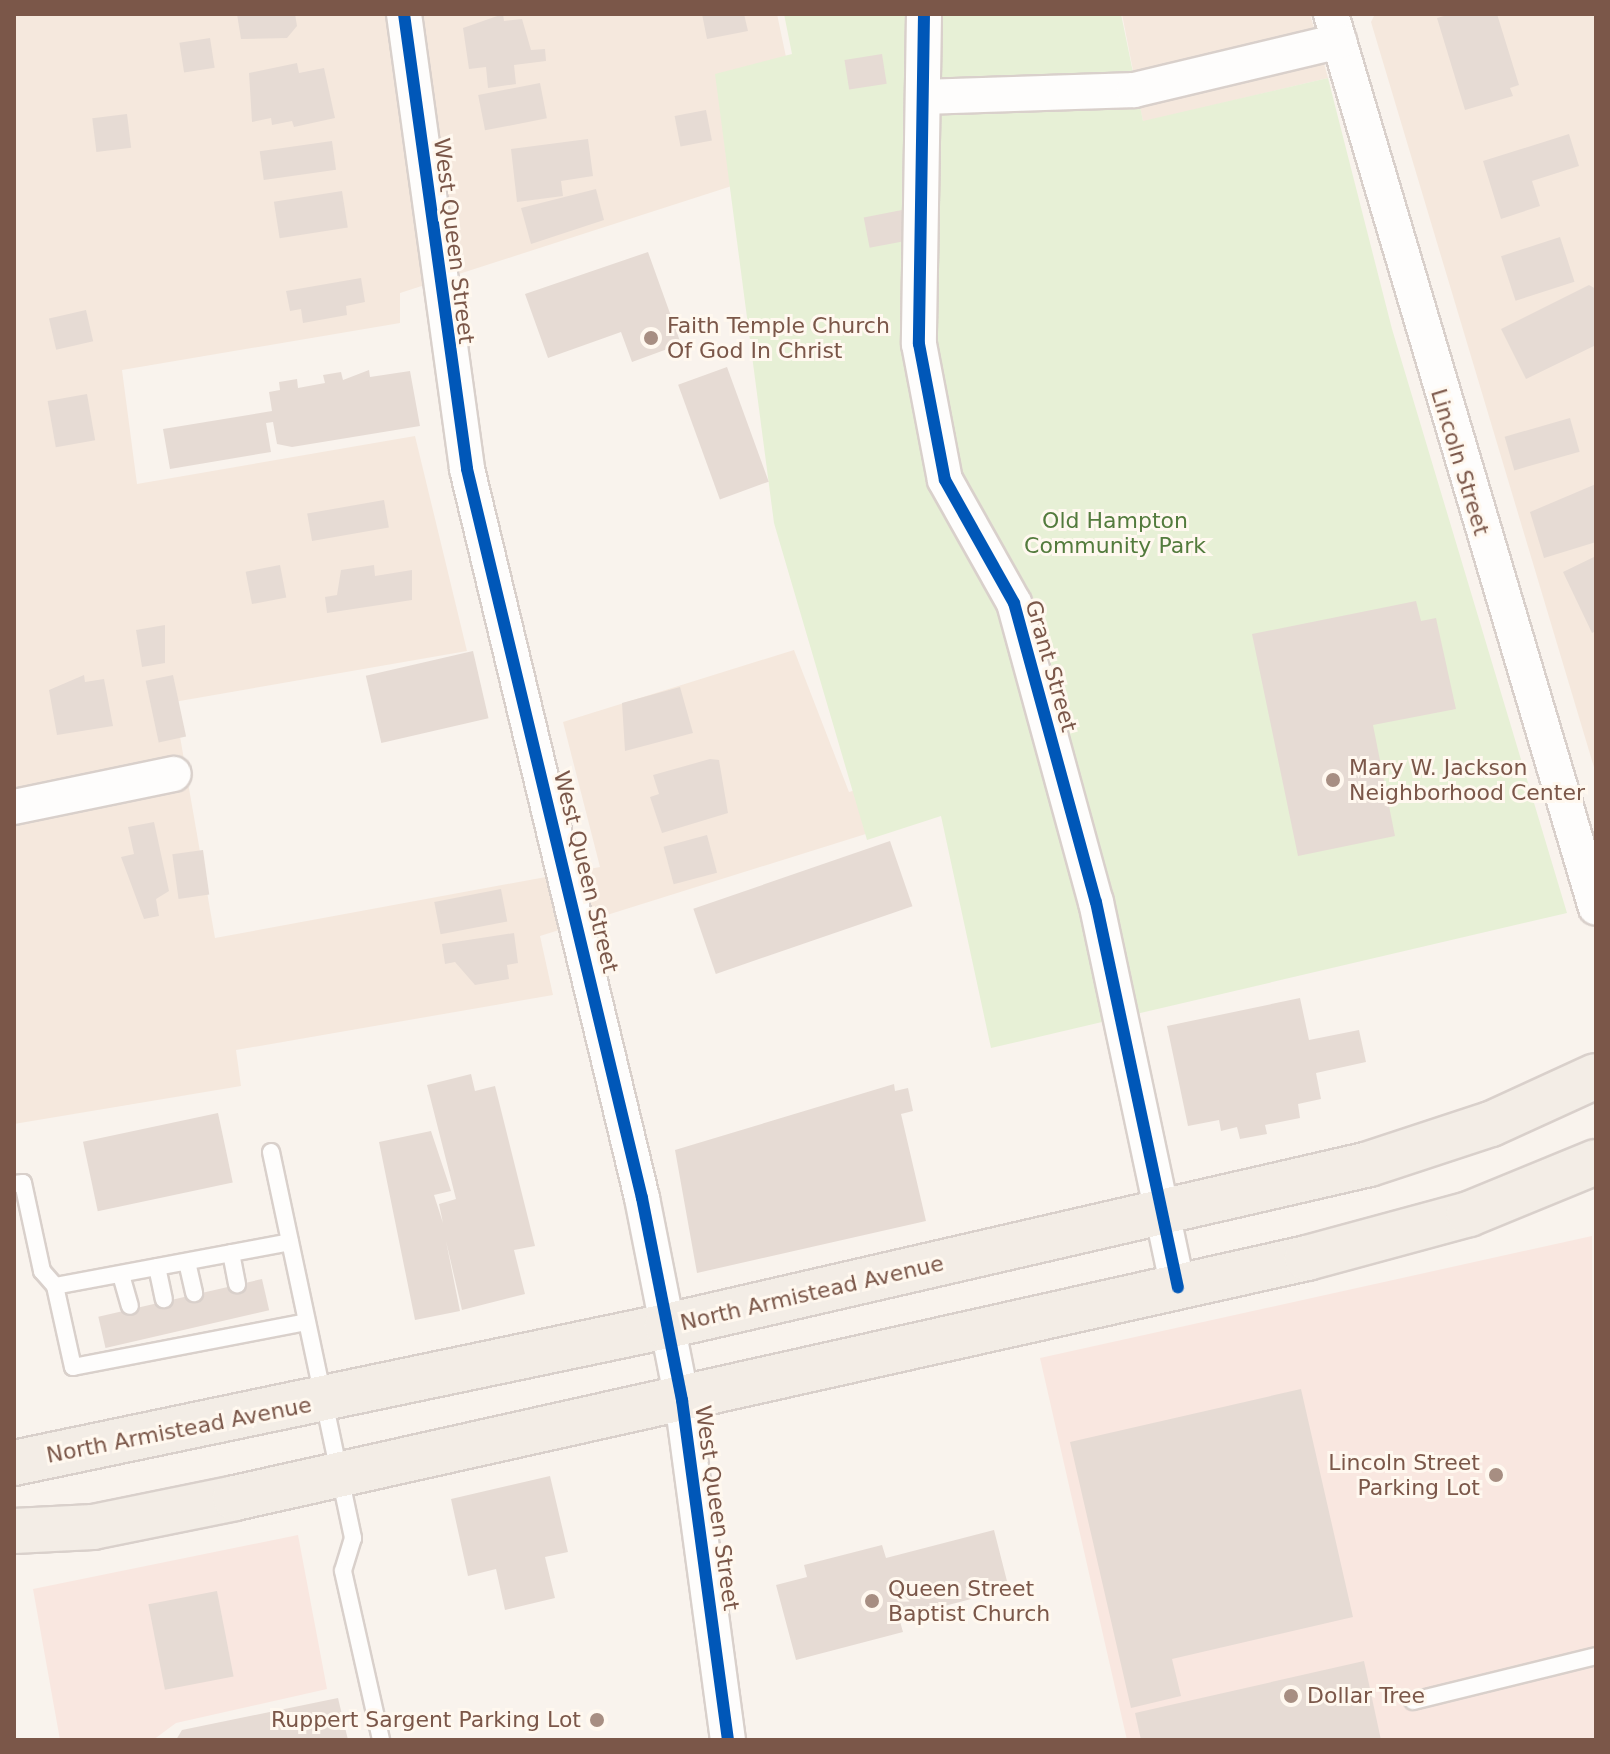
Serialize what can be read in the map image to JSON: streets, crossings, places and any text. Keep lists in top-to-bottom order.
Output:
{
  "streets": {
    "main road": ["North Armistead Avenue"],
    "street": ["West Queen Street", "Lincoln Street", "Grant Street"]
  },
  "crossings": [
    ["West Queen Street", "North Armistead Avenue"],
    ["Grant Street", "North Armistead Avenue"]
  ],
  "parks": ["Old Hampton Community Park"],
  "places": [
    "Faith Temple Church Of God In Christ",
    "Mary W. Jackson Neighborhood Center",
    "Lincoln Street Parking Lot",
    "Queen Street Baptist Church",
    "Dollar Tree",
    "Ruppert Sargent Parking Lot"
  ]
}
